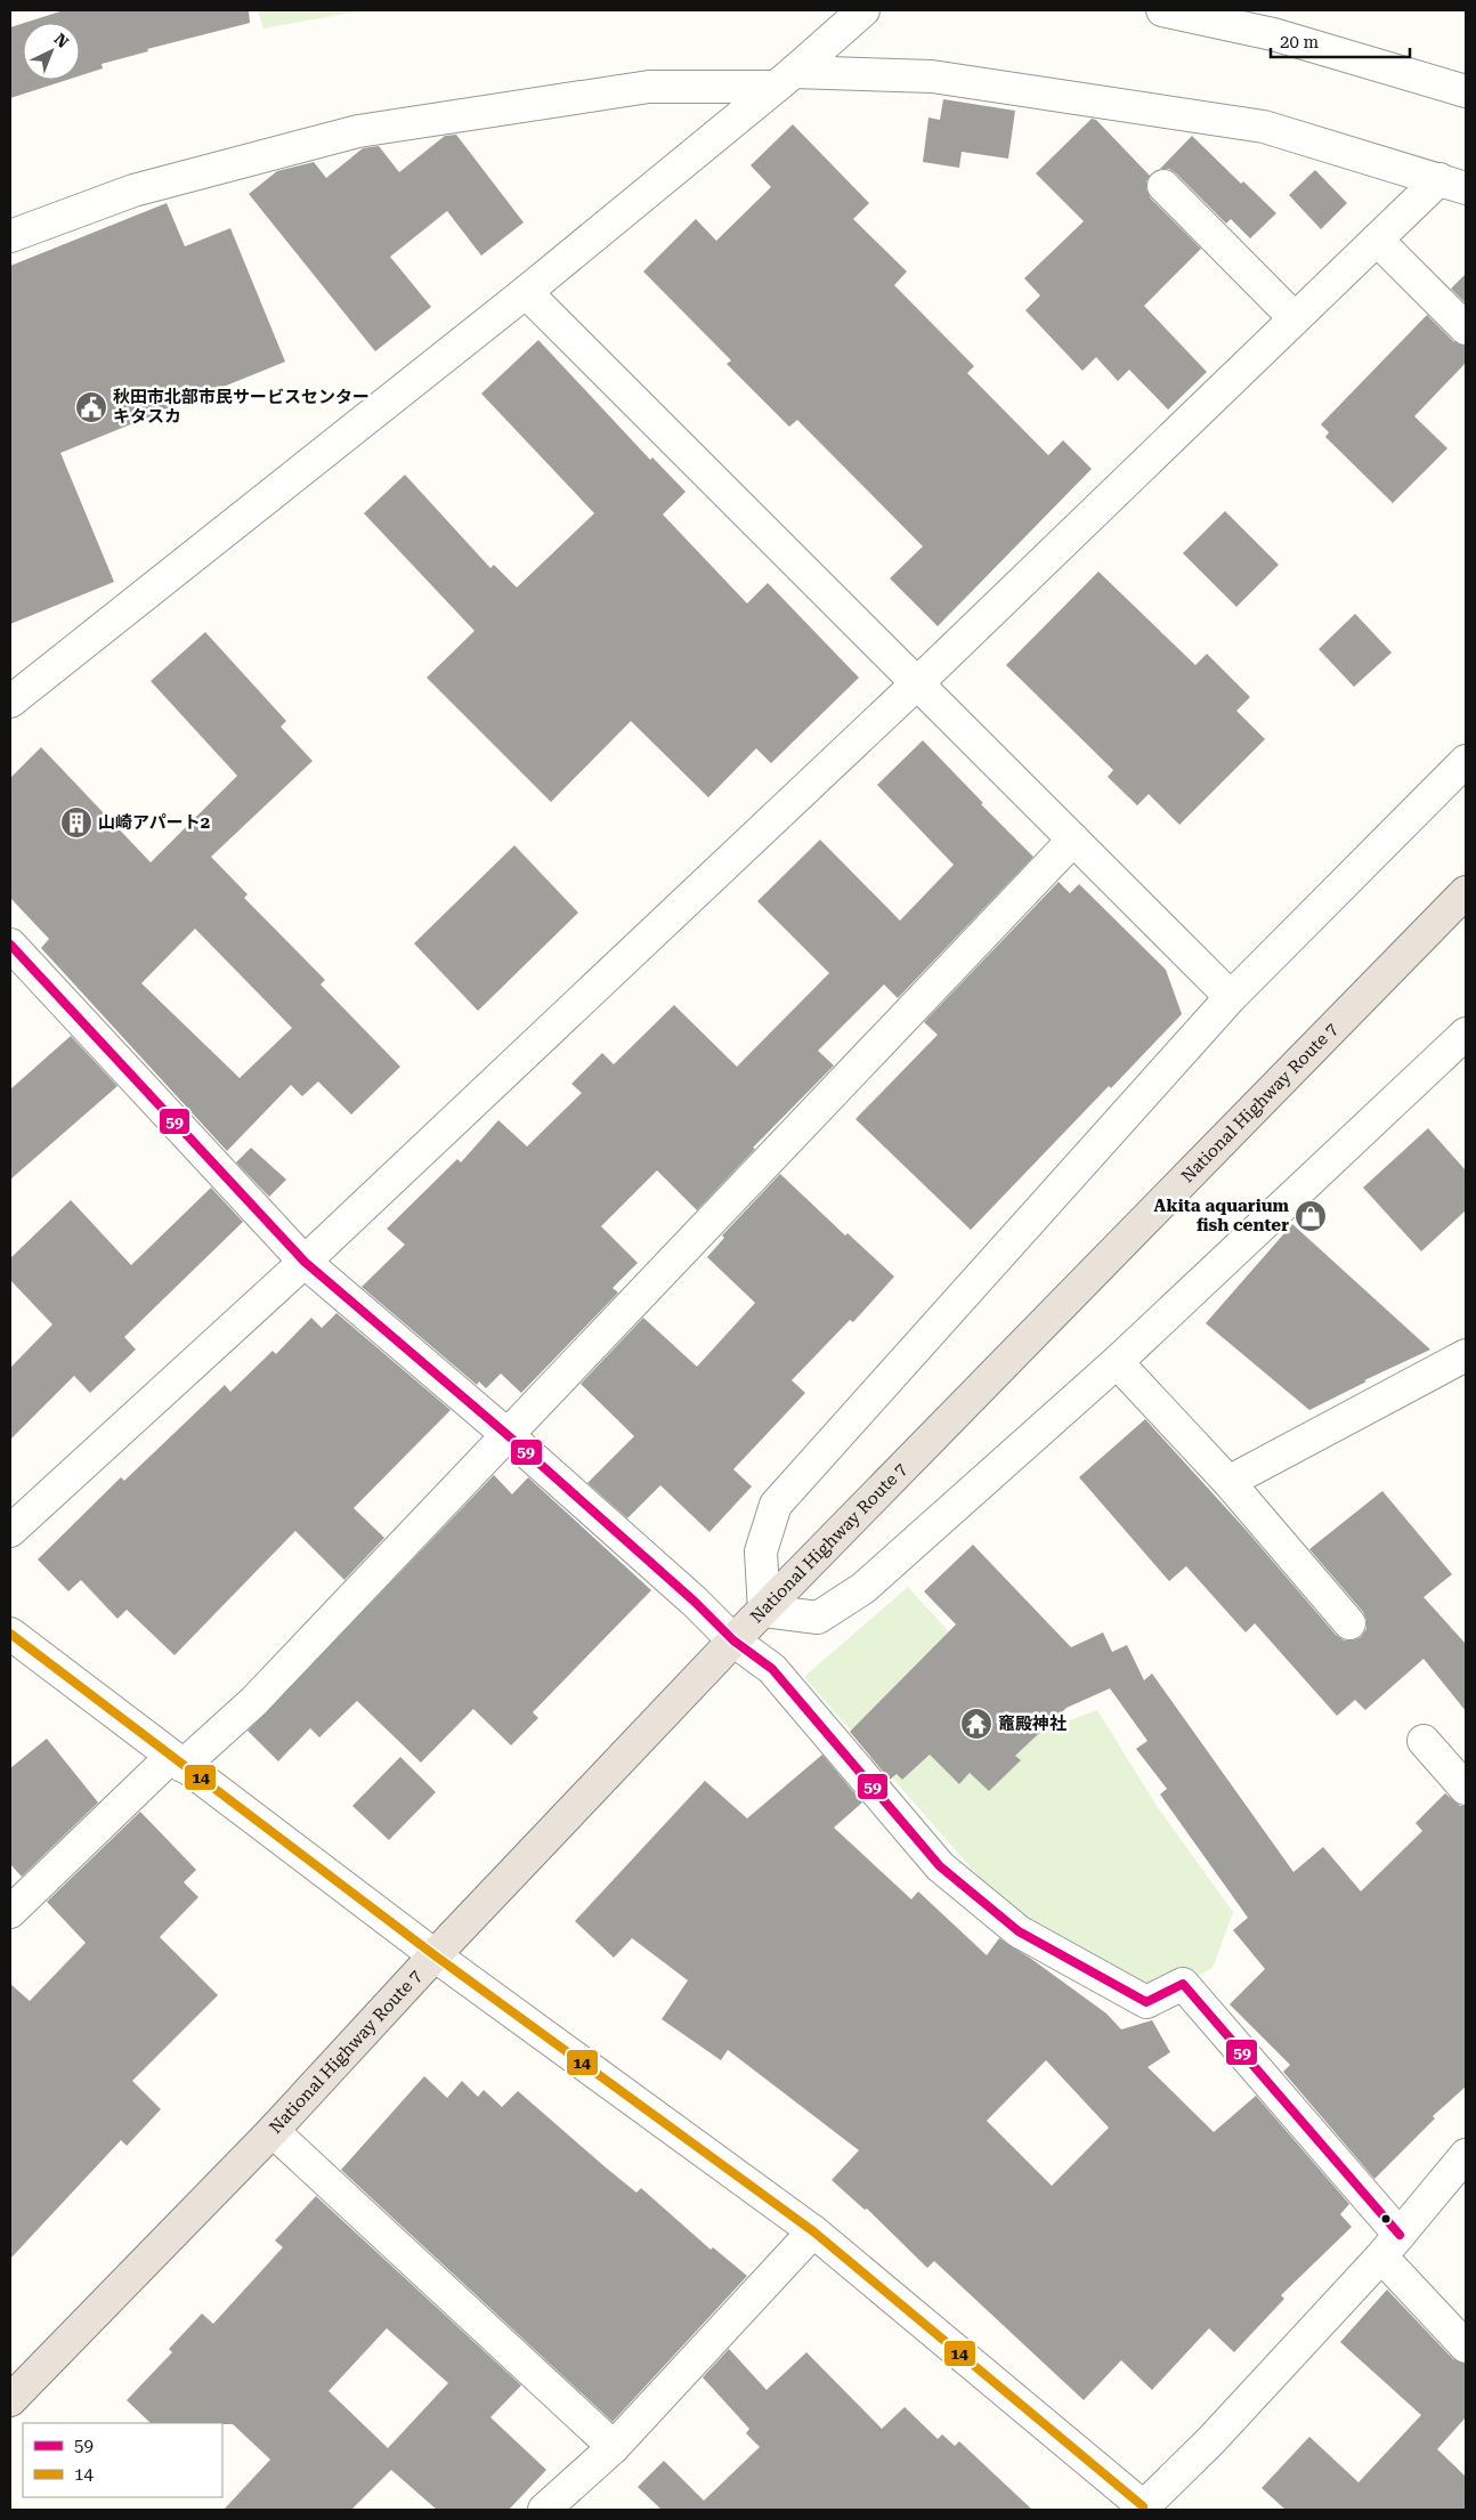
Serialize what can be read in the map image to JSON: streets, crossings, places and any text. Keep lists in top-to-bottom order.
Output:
{
  "streets": {
    "highway": ["National Highway Route 7"]
  },
  "places": {
    "public building": ["秋田市北部市民サービスセンター キタスカ"],
    "building": ["山崎アパート2"],
    "shop": ["Akita aquarium fish center"],
    "temple": ["竈殿神社"]
  },
  "lines": ["transit line 59", "transit line 14"],
  "legend": ["59", "14"],
  "scale_bar": "20 m",
  "north": "top right"
}
